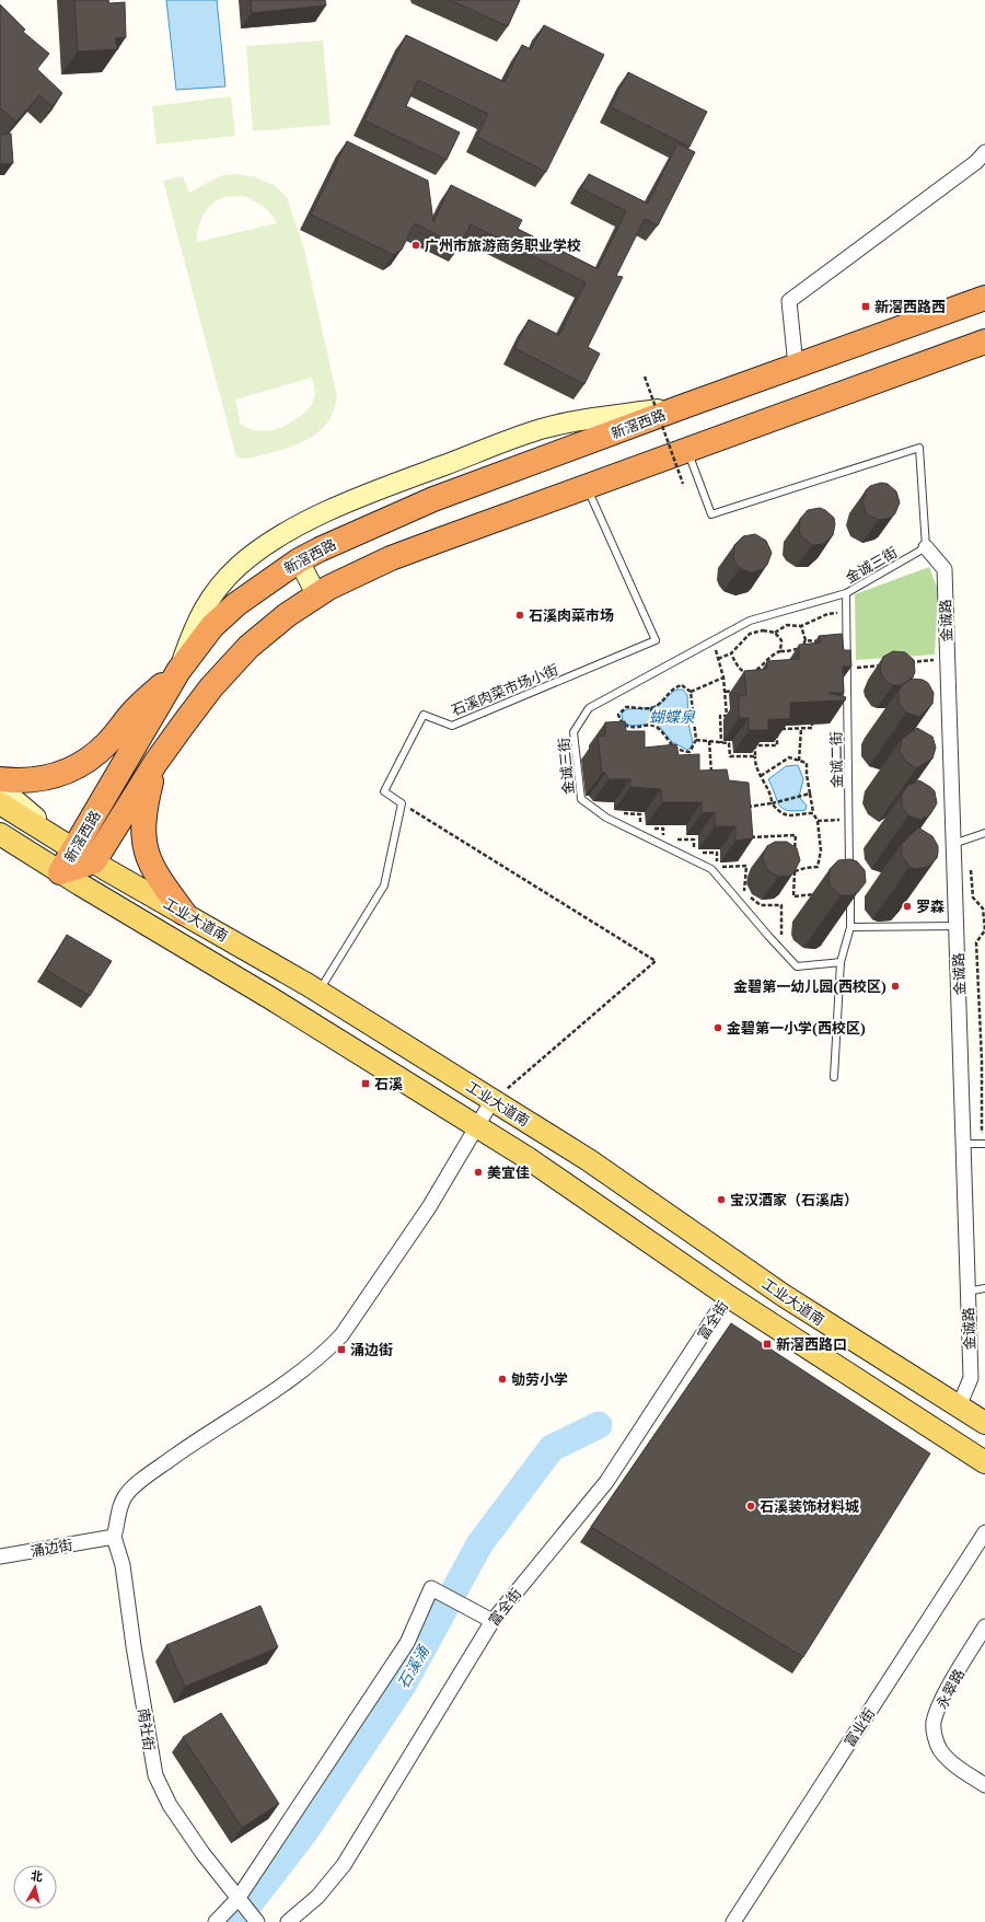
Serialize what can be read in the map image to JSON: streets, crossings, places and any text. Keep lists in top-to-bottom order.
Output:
{
  "streets": {
    "highway": ["新滘西路"],
    "main road": ["工业大道南"],
    "street": [
      "金诚路",
      "富全街",
      "涌边街",
      "永翠路",
      "富业街",
      "南社街"
    ],
    "lane": ["金诚三街", "石溪肉菜市场小街", "金诚二街"]
  },
  "crossings": [
    ["新滘西路", "石溪肉菜市场小街"],
    ["新滘西路", "工业大道南"],
    ["金诚三街", "金诚路"],
    ["金诚三街", "金诚二街"],
    ["金诚路", "工业大道南"],
    ["涌边街", "南社街"]
  ],
  "water": ["蝴蝶泉", "石溪涌"],
  "places": {
    "other": [
      "广州市旅游商务职业学校",
      "石溪肉菜市场",
      "罗森",
      "金碧第一幼儿园(西校区)",
      "金碧第一小学(西校区)",
      "美宜佳",
      "宝汉酒家（石溪店）",
      "劬劳小学",
      "石溪装饰材料城"
    ],
    "transit": [
      "新滘西路西",
      "石溪",
      "新滘西路口",
      "涌边街"
    ]
  },
  "north": "top"
}
